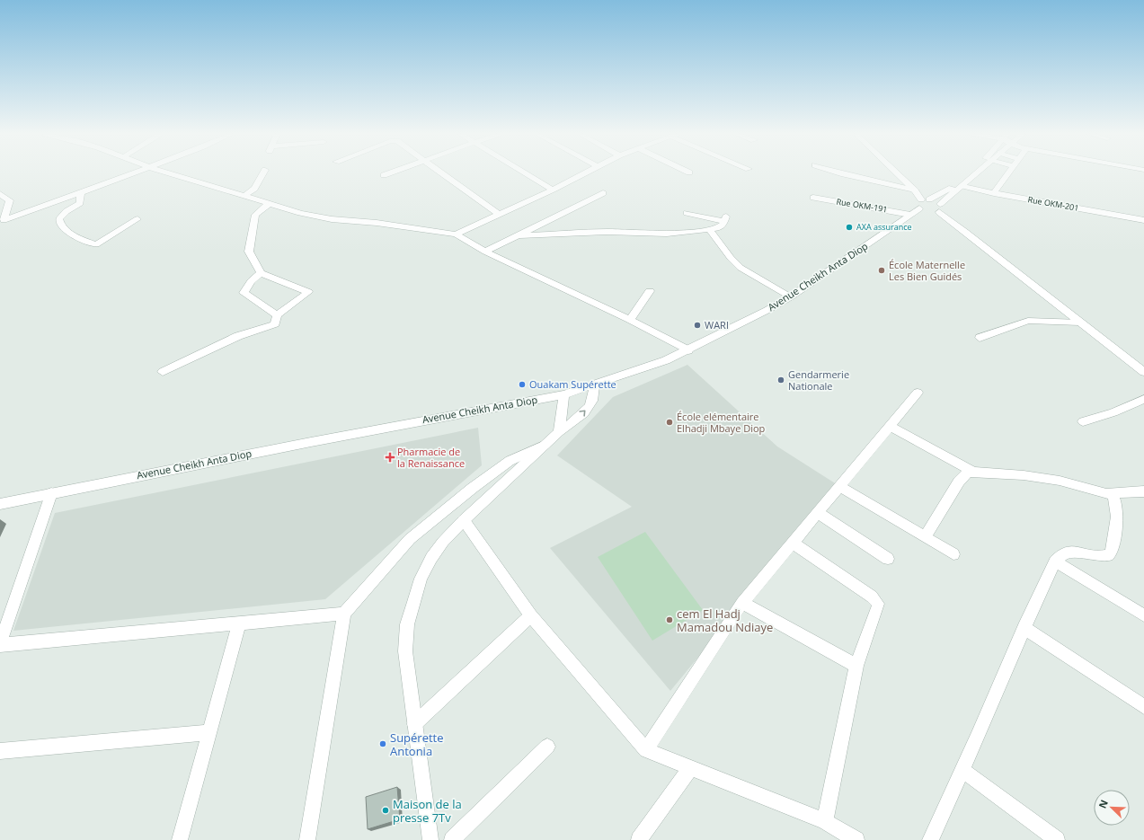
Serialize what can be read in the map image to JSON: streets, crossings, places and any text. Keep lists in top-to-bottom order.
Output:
{
  "streets": {
    "street": ["Rue OKM-201", "Rue OKM-191", "Avenue Cheikh Anta Diop"]
  },
  "crossings": [
    ["Rue OKM-201", "Avenue Cheikh Anta Diop"],
    ["Rue OKM-191", "Avenue Cheikh Anta Diop"]
  ],
  "places": {
    "other": [
      "AXA assurance",
      "École Maternelle Les Bien Guidés",
      "WARI",
      "Gendarmerie Nationale",
      "Ouakam Supérette",
      "École elémentaire Elhadji Mbaye Diop",
      "cem El Hadj Mamadou Ndiaye",
      "Supérette Antonia",
      "Maison de la presse 7Tv"
    ],
    "health": ["Pharmacie de la Renaissance"]
  },
  "north": "top left"
}
